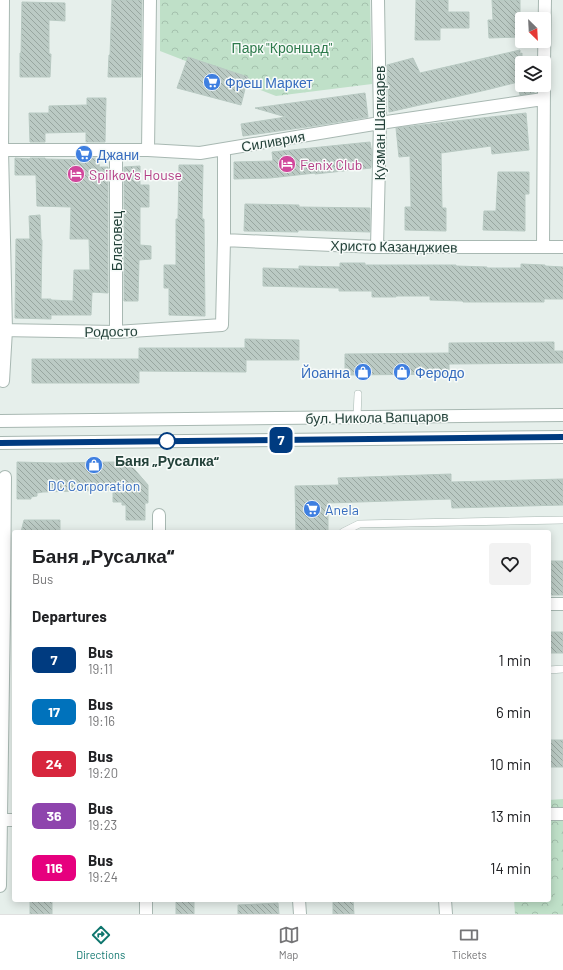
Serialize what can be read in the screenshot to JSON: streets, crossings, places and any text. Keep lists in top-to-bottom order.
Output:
{
  "streets": {
    "street": [
      "Кузман Шапкарев",
      "Силиврия",
      "Благовец",
      "Христо Казанджиев",
      "Родосто",
      "бул. Никола Вапцаров"
    ]
  },
  "crossings": [
    ["Кузман Шапкарев", "Силиврия"],
    ["Кузман Шапкарев", "Христо Казанджиев"],
    ["Силиврия", "Благовец"],
    ["Благовец", "Родосто"],
    ["Христо Казанджиев", "Родосто"]
  ],
  "parks": ["Парк \"Кронщад\""],
  "places": {
    "supermarket": ["Фреш Маркет", "Джани", "Anela"],
    "hotel": ["Fenix Club", "Spilkov's House"],
    "shop": ["Йоанна", "Феродо", "DC Corporation"],
    "other": ["Баня „Русалка“"]
  },
  "lines": ["bus line 7"],
  "north": "bottom right",
  "page": {
    "on_map": "7",
    "heading": [
      ["Баня „Русалка“", "Bus"],
      "Departures"
    ],
    "list": [
      {
        "mark": "7",
        "name": "Bus",
        "note": "19:11",
        "value": "1 min"
      },
      {
        "mark": "17",
        "name": "Bus",
        "note": "19:16",
        "value": "6 min"
      },
      {
        "mark": "24",
        "name": "Bus",
        "note": "19:20",
        "value": "10 min"
      },
      {
        "mark": "36",
        "name": "Bus",
        "note": "19:23",
        "value": "13 min"
      },
      {
        "mark": "116",
        "name": "Bus",
        "note": "19:24",
        "value": "14 min"
      }
    ],
    "tabs": ["Directions", "Map", "Tickets"]
  }
}
